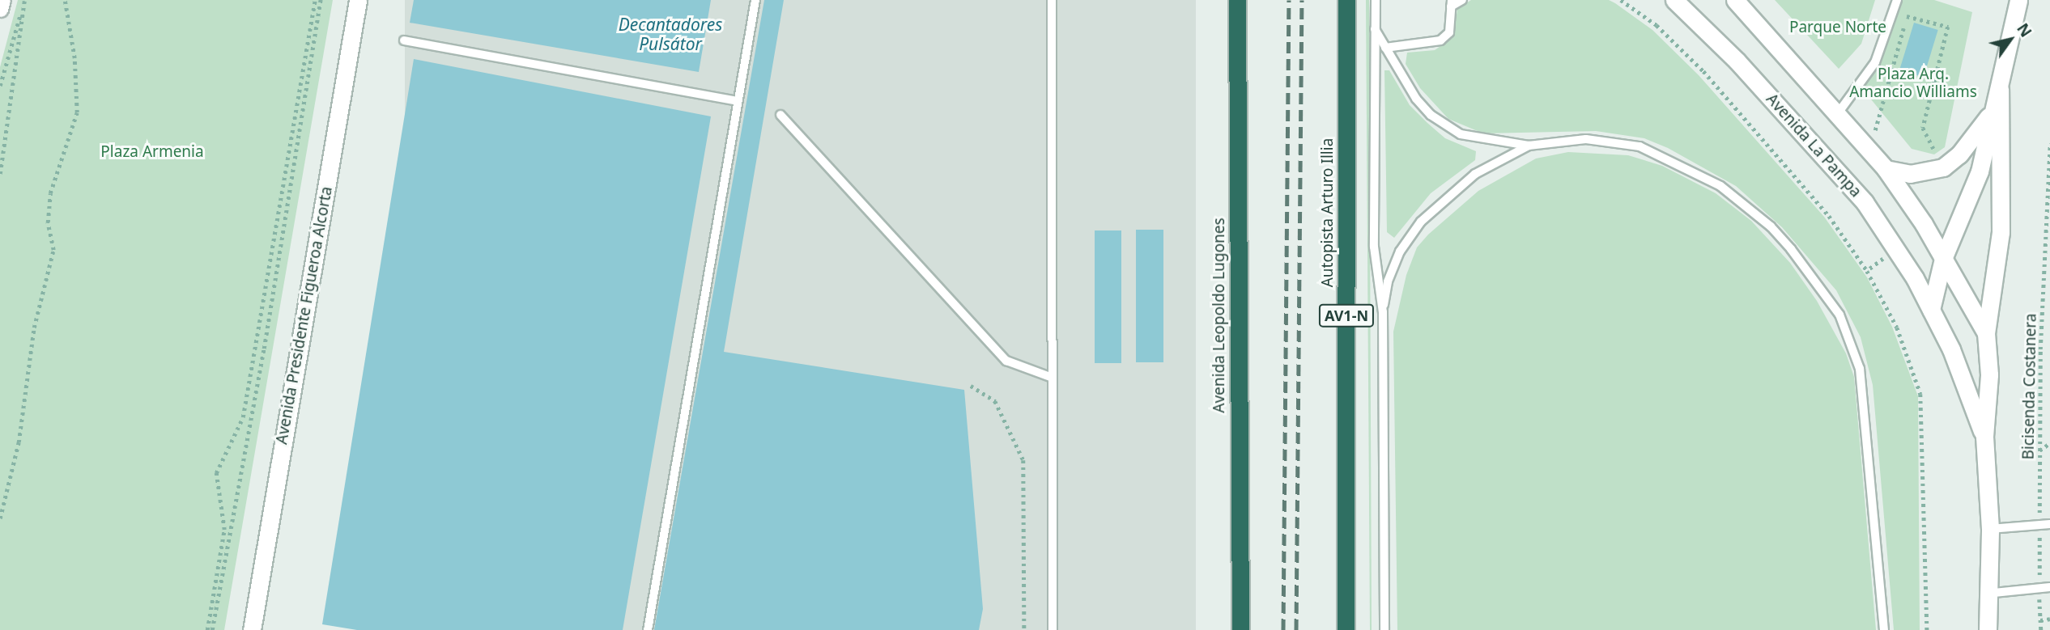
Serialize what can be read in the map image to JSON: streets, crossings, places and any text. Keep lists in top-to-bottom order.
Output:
{
  "streets": {
    "highway": ["Autopista Arturo Illia", "Avenida Leopoldo Lugones", "AV1-N"],
    "main road": ["Avenida La Pampa", "Avenida Presidente Figueroa Alcorta"],
    "path": ["Bicisenda Costanera"]
  },
  "water": ["Decantadores Pulsátor"],
  "parks": ["Parque Norte", "Plaza Arq. Amancio Williams", "Plaza Armenia"],
  "north": "top right"
}
